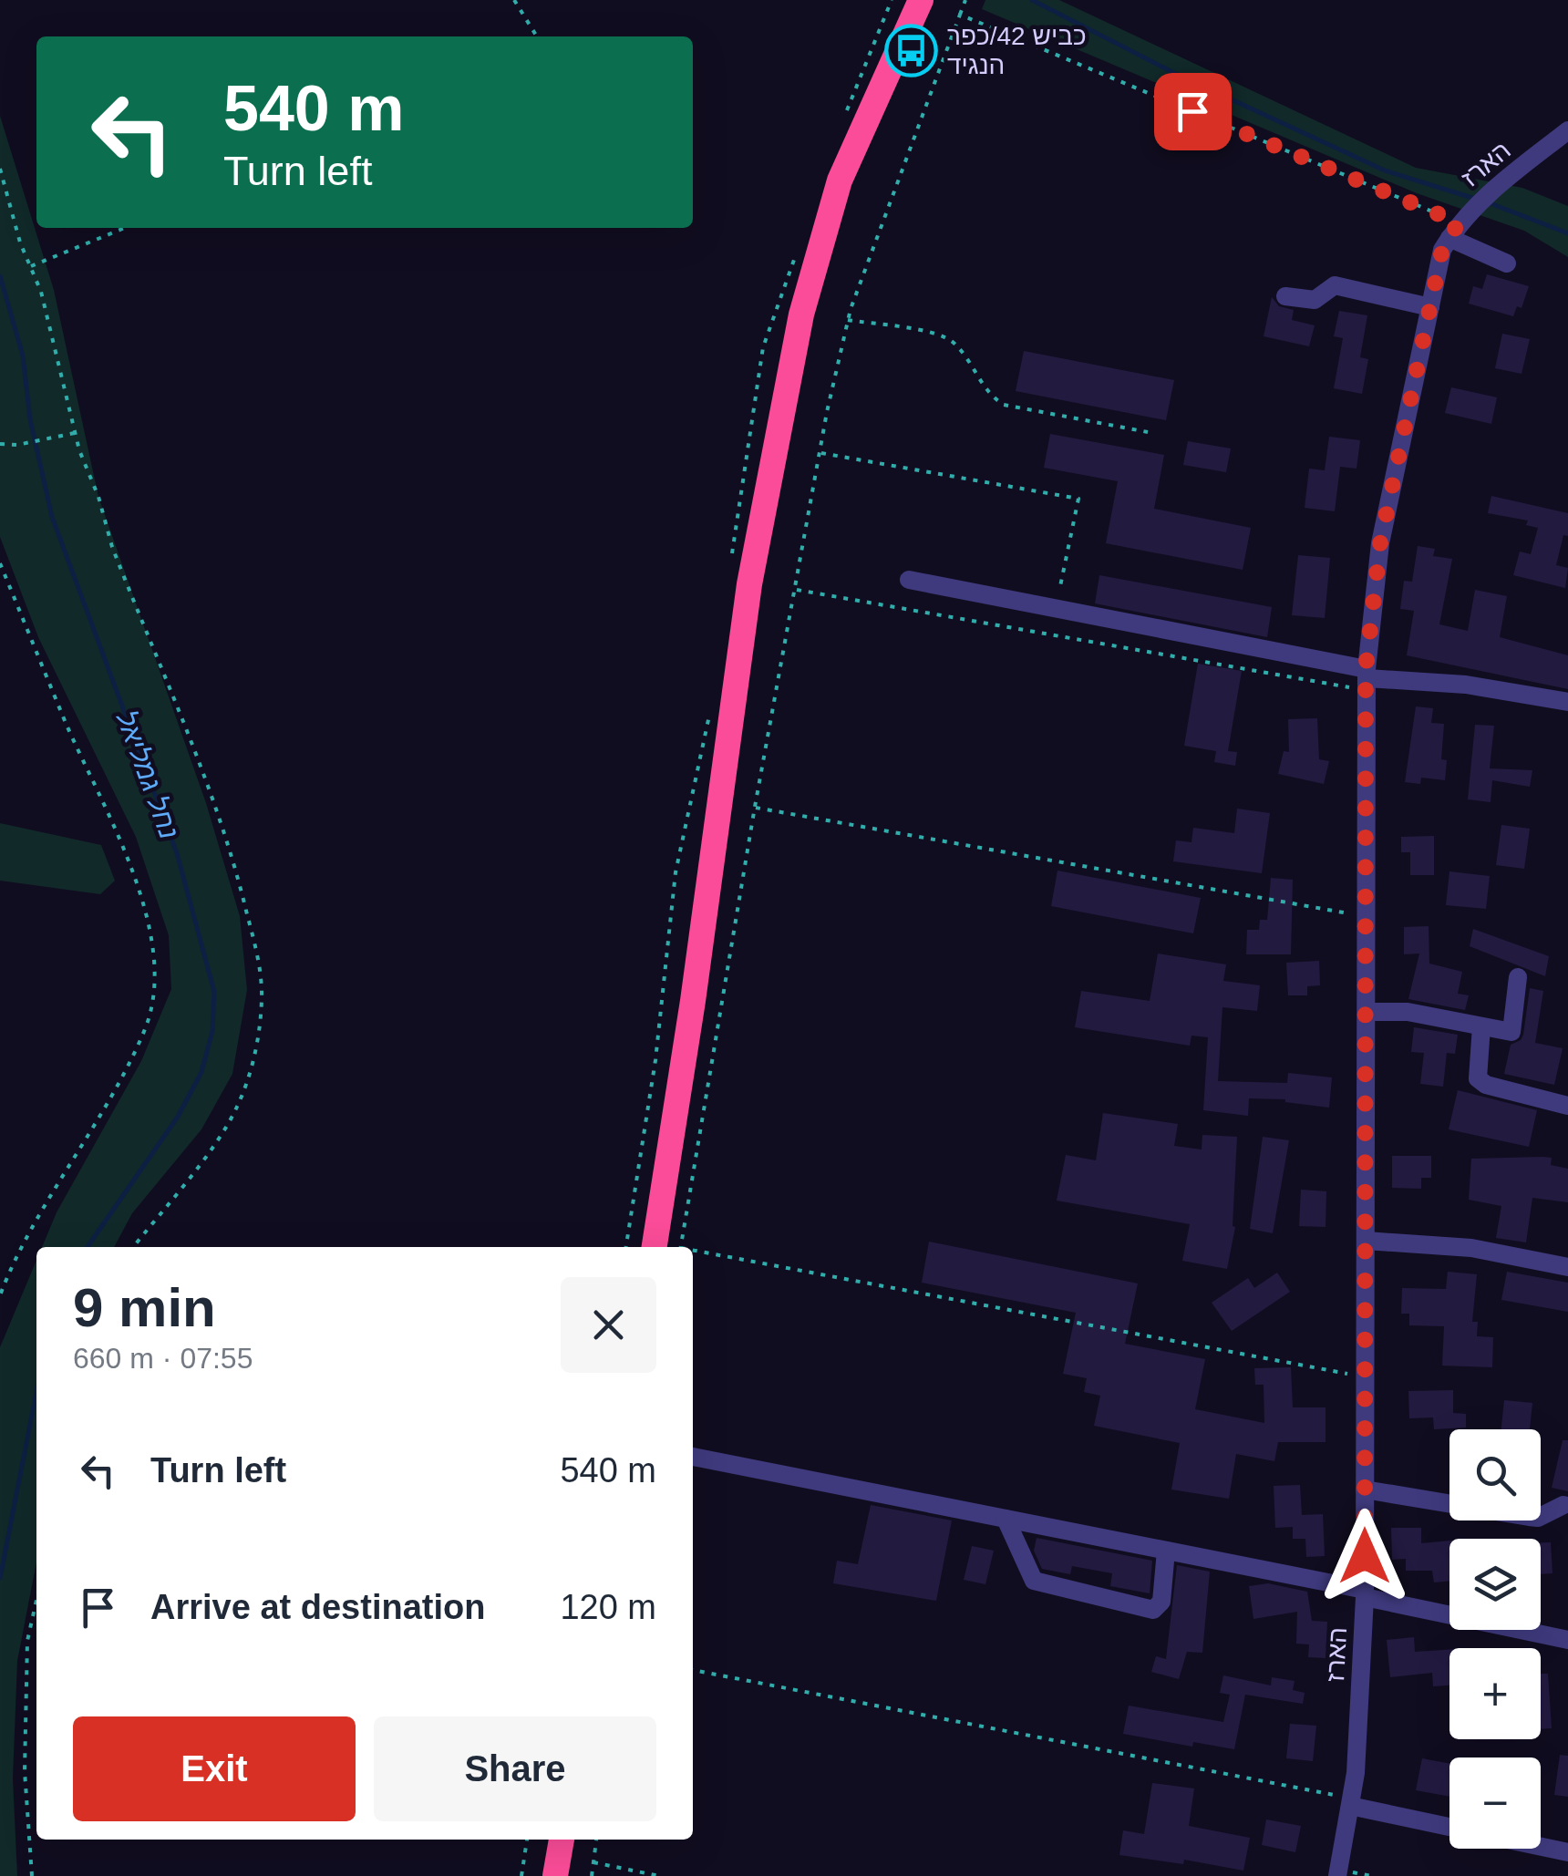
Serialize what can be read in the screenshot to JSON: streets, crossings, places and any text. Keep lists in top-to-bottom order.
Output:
{
  "streets": {
    "street": ["הארז"]
  },
  "water": ["נחל גמליאל"],
  "places": {
    "bus stop": ["כביש 42/כפר הנגיד"]
  },
  "page": {
    "turn": ["540 m", "Turn left"],
    "heading": ["9 min", "660 m · 07:55"],
    "list": [
      {
        "name": "Turn left",
        "value": "540 m"
      },
      {
        "name": "Arrive at destination",
        "value": "120 m"
      }
    ],
    "map_buttons": ["+", "−"],
    "buttons": ["Exit", "Share"]
  }
}
